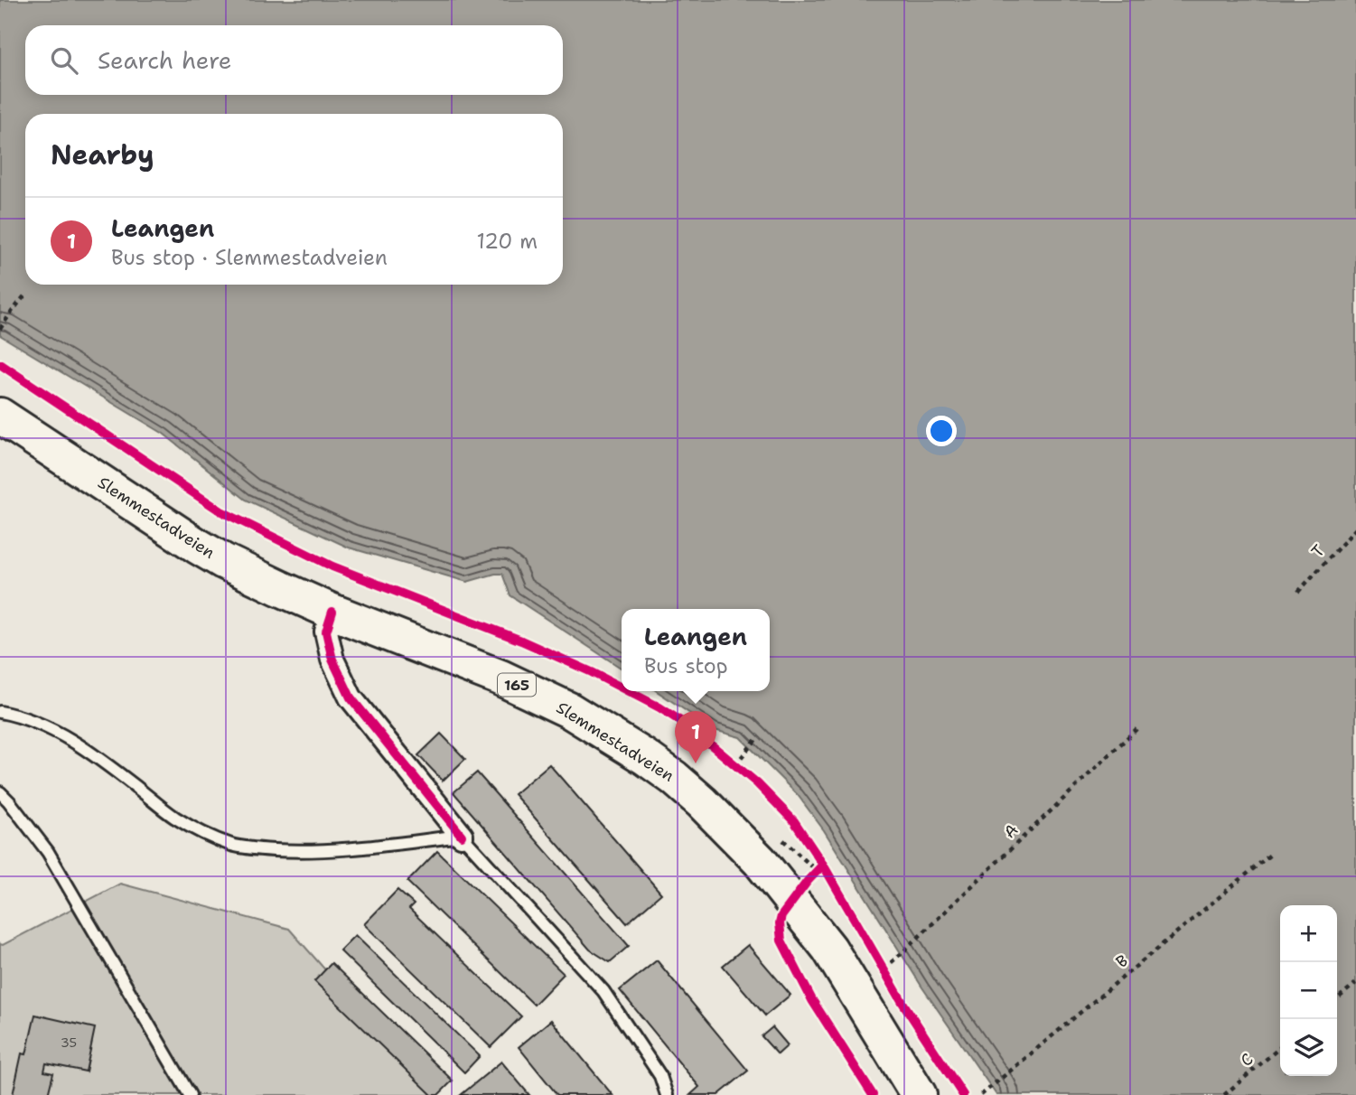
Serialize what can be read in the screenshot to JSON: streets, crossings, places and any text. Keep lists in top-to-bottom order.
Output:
{
  "streets": {
    "main road": ["Slemmestadveien", "165"],
    "path": [
      "T",
      "A",
      "B",
      "C"
    ]
  },
  "house_numbers": ["35"],
  "page": {
    "search": "Search here",
    "heading": "Nearby",
    "list": [
      {
        "mark": "1",
        "name": "Leangen",
        "note": "Bus stop · Slemmestadveien",
        "value": "120 m"
      }
    ],
    "popup": ["Leangen", "Bus stop"],
    "pins": "1",
    "map_buttons": ["+", "−"]
  }
}
